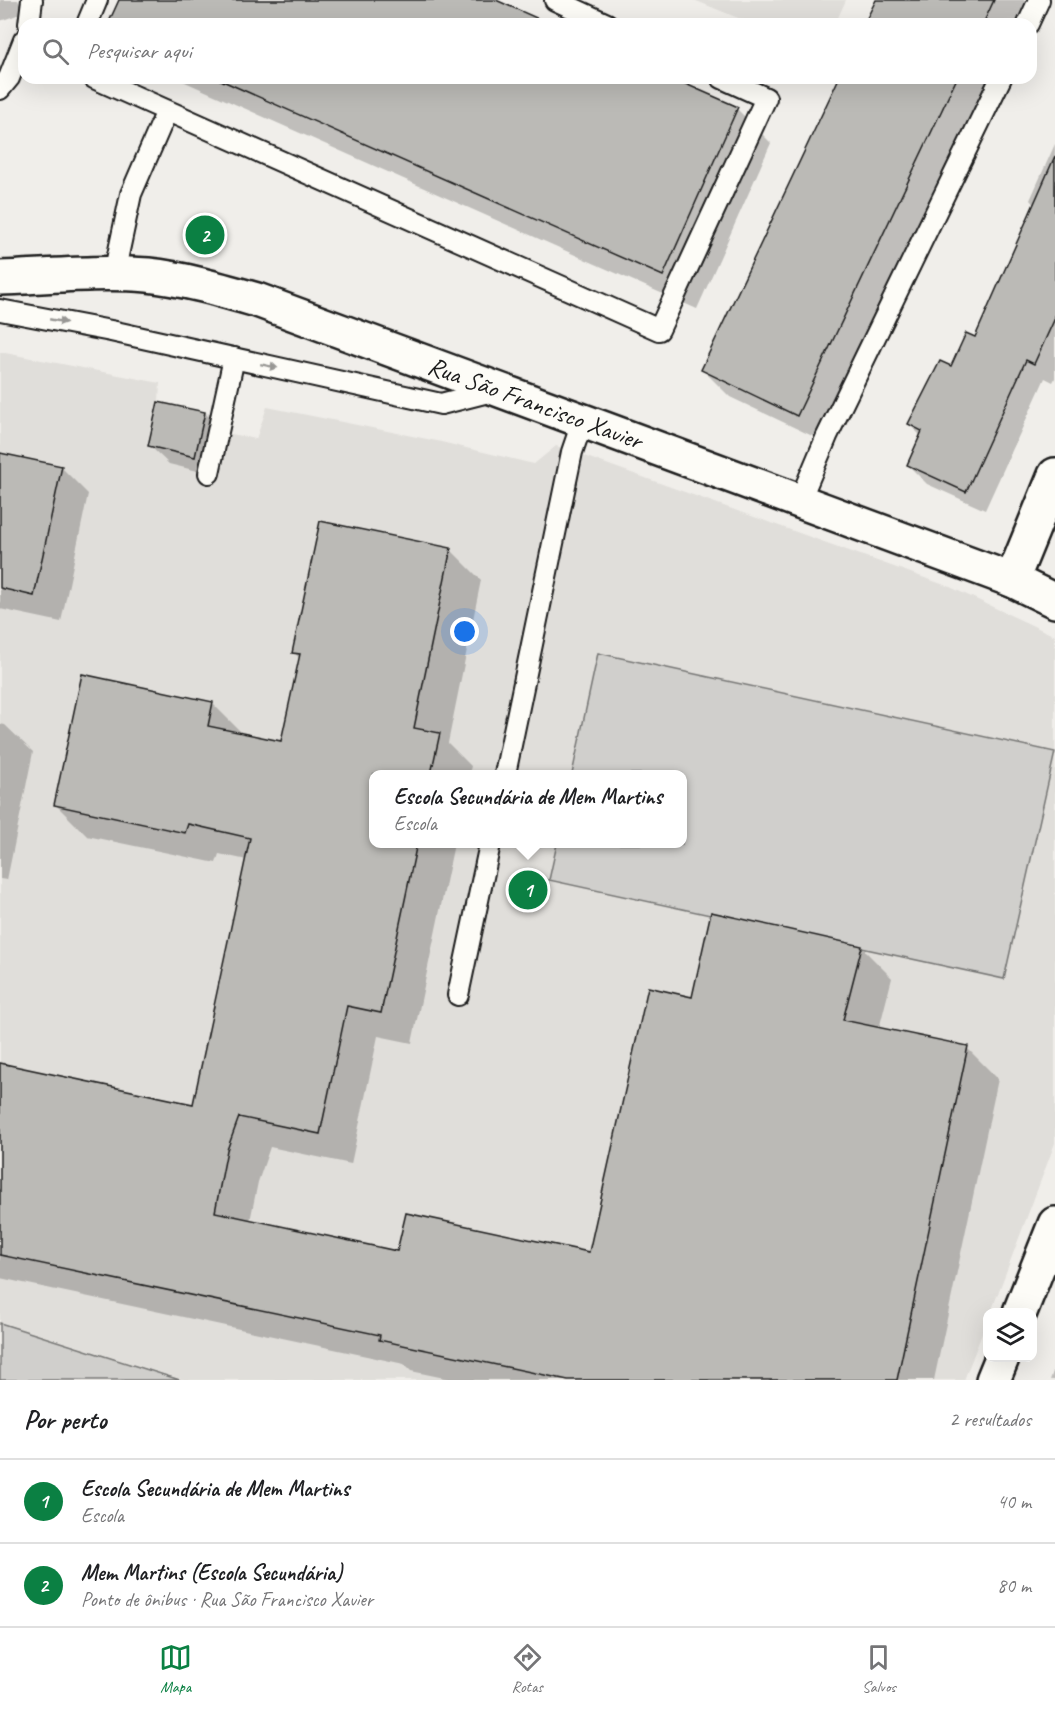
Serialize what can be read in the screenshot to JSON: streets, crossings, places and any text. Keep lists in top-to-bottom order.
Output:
{
  "streets": {
    "street": ["Rua São Francisco Xavier"]
  },
  "page": {
    "search": "Pesquisar aqui",
    "pins": ["2", "1"],
    "popup": ["Escola Secundária de Mem Martins", "Escola"],
    "heading": ["Por perto", "2 resultados"],
    "list": [
      {
        "mark": "1",
        "name": "Escola Secundária de Mem Martins",
        "note": "Escola",
        "value": "40 m"
      },
      {
        "mark": "2",
        "name": "Mem Martins (Escola Secundária)",
        "note": "Ponto de ônibus · Rua São Francisco Xavier",
        "value": "80 m"
      }
    ],
    "nav": ["Mapa", "Rotas", "Salvos"]
  }
}
